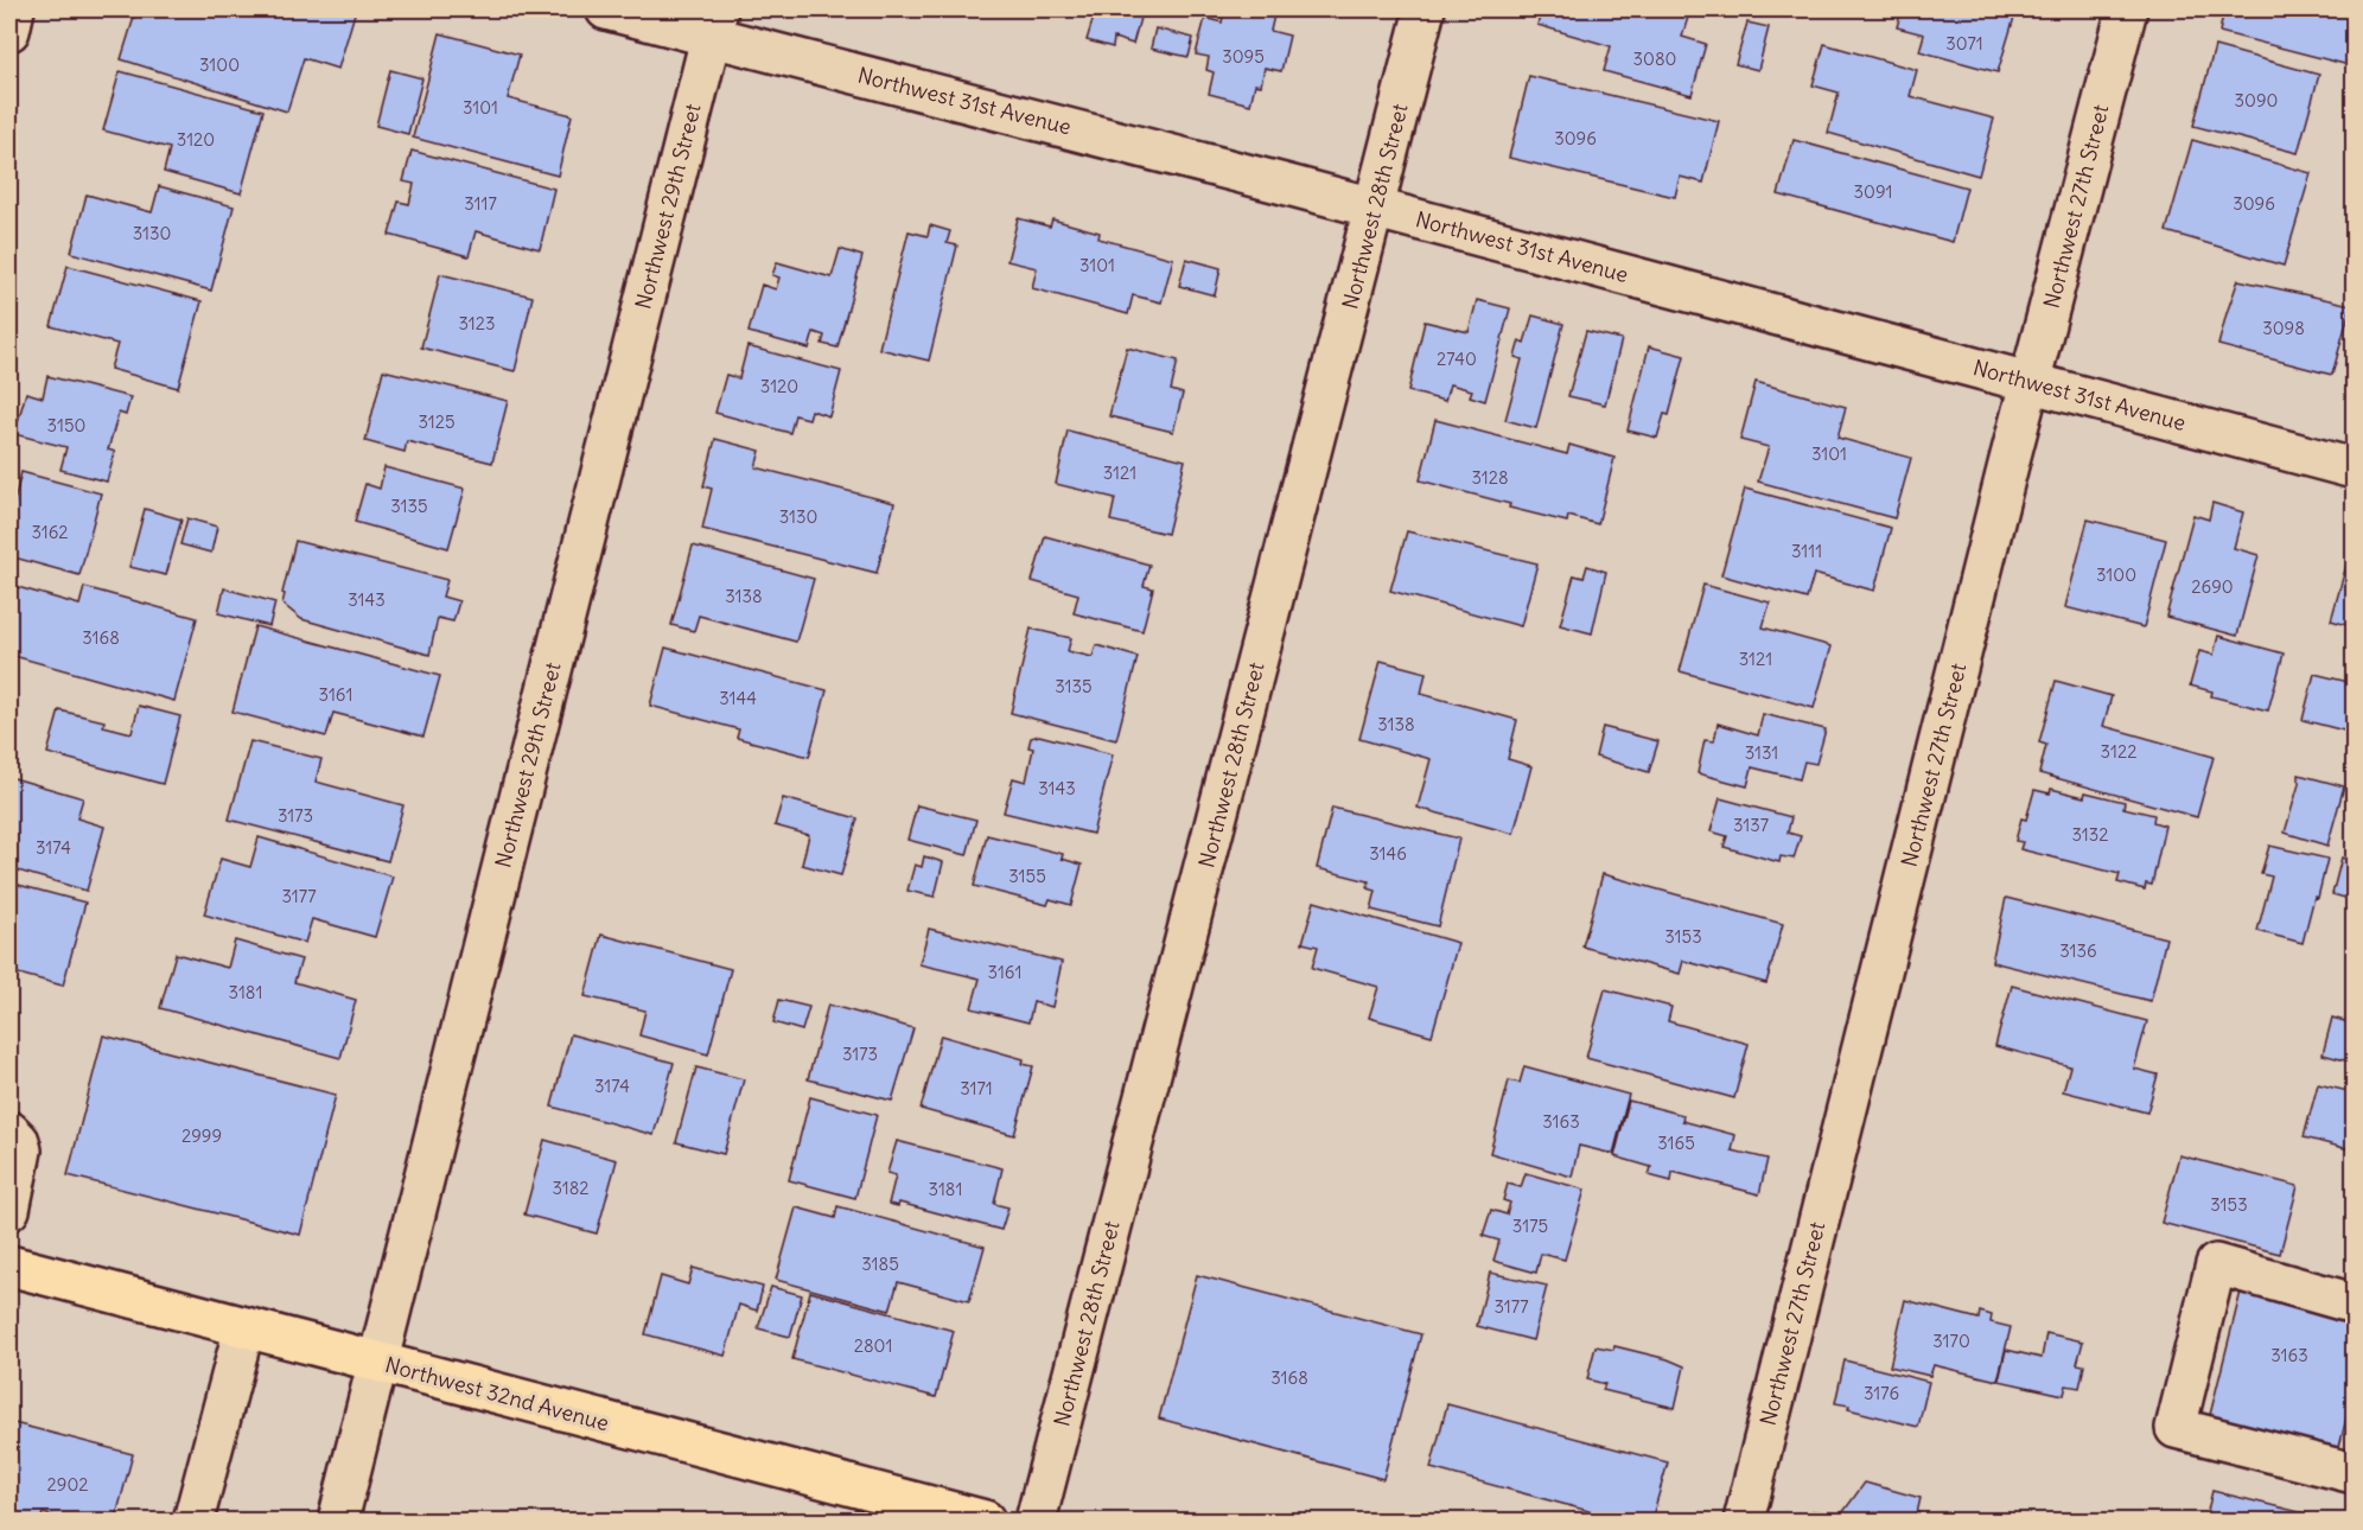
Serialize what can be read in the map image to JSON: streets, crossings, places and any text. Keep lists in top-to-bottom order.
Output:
{
  "streets": {
    "main road": ["Northwest 32nd Avenue"],
    "street": [
      "Northwest 31st Avenue",
      "Northwest 29th Street",
      "Northwest 28th Street",
      "Northwest 27th Street"
    ]
  },
  "crossings": [
    ["Northwest 31st Avenue", "Northwest 29th Street"],
    ["Northwest 31st Avenue", "Northwest 28th Street"],
    ["Northwest 31st Avenue", "Northwest 27th Street"],
    ["Northwest 29th Street", "Northwest 32nd Avenue"]
  ],
  "house_numbers": [
    "3071",
    "3095",
    "3080",
    "3100",
    "3090",
    "3101",
    "3096",
    "3120",
    "3091",
    "3117",
    "3096",
    "3130",
    "3101",
    "3123",
    "3098",
    "2740",
    "3120",
    "3125",
    "3150",
    "3101",
    "3121",
    "3128",
    "3135",
    "3130",
    "3162",
    "3111",
    "3100",
    "2690",
    "3138",
    "3143",
    "3168",
    "3121",
    "3135",
    "3161",
    "3144",
    "3138",
    "3122",
    "3131",
    "3143",
    "3173",
    "3137",
    "3132",
    "3174",
    "3146",
    "3155",
    "3177",
    "3153",
    "3136",
    "3161",
    "3181",
    "3173",
    "3174",
    "3171",
    "3163",
    "2999",
    "3165",
    "3182",
    "3181",
    "3153",
    "3175",
    "3185",
    "3177",
    "3170",
    "2801",
    "3163",
    "3168",
    "3176",
    "2902"
  ]
}
